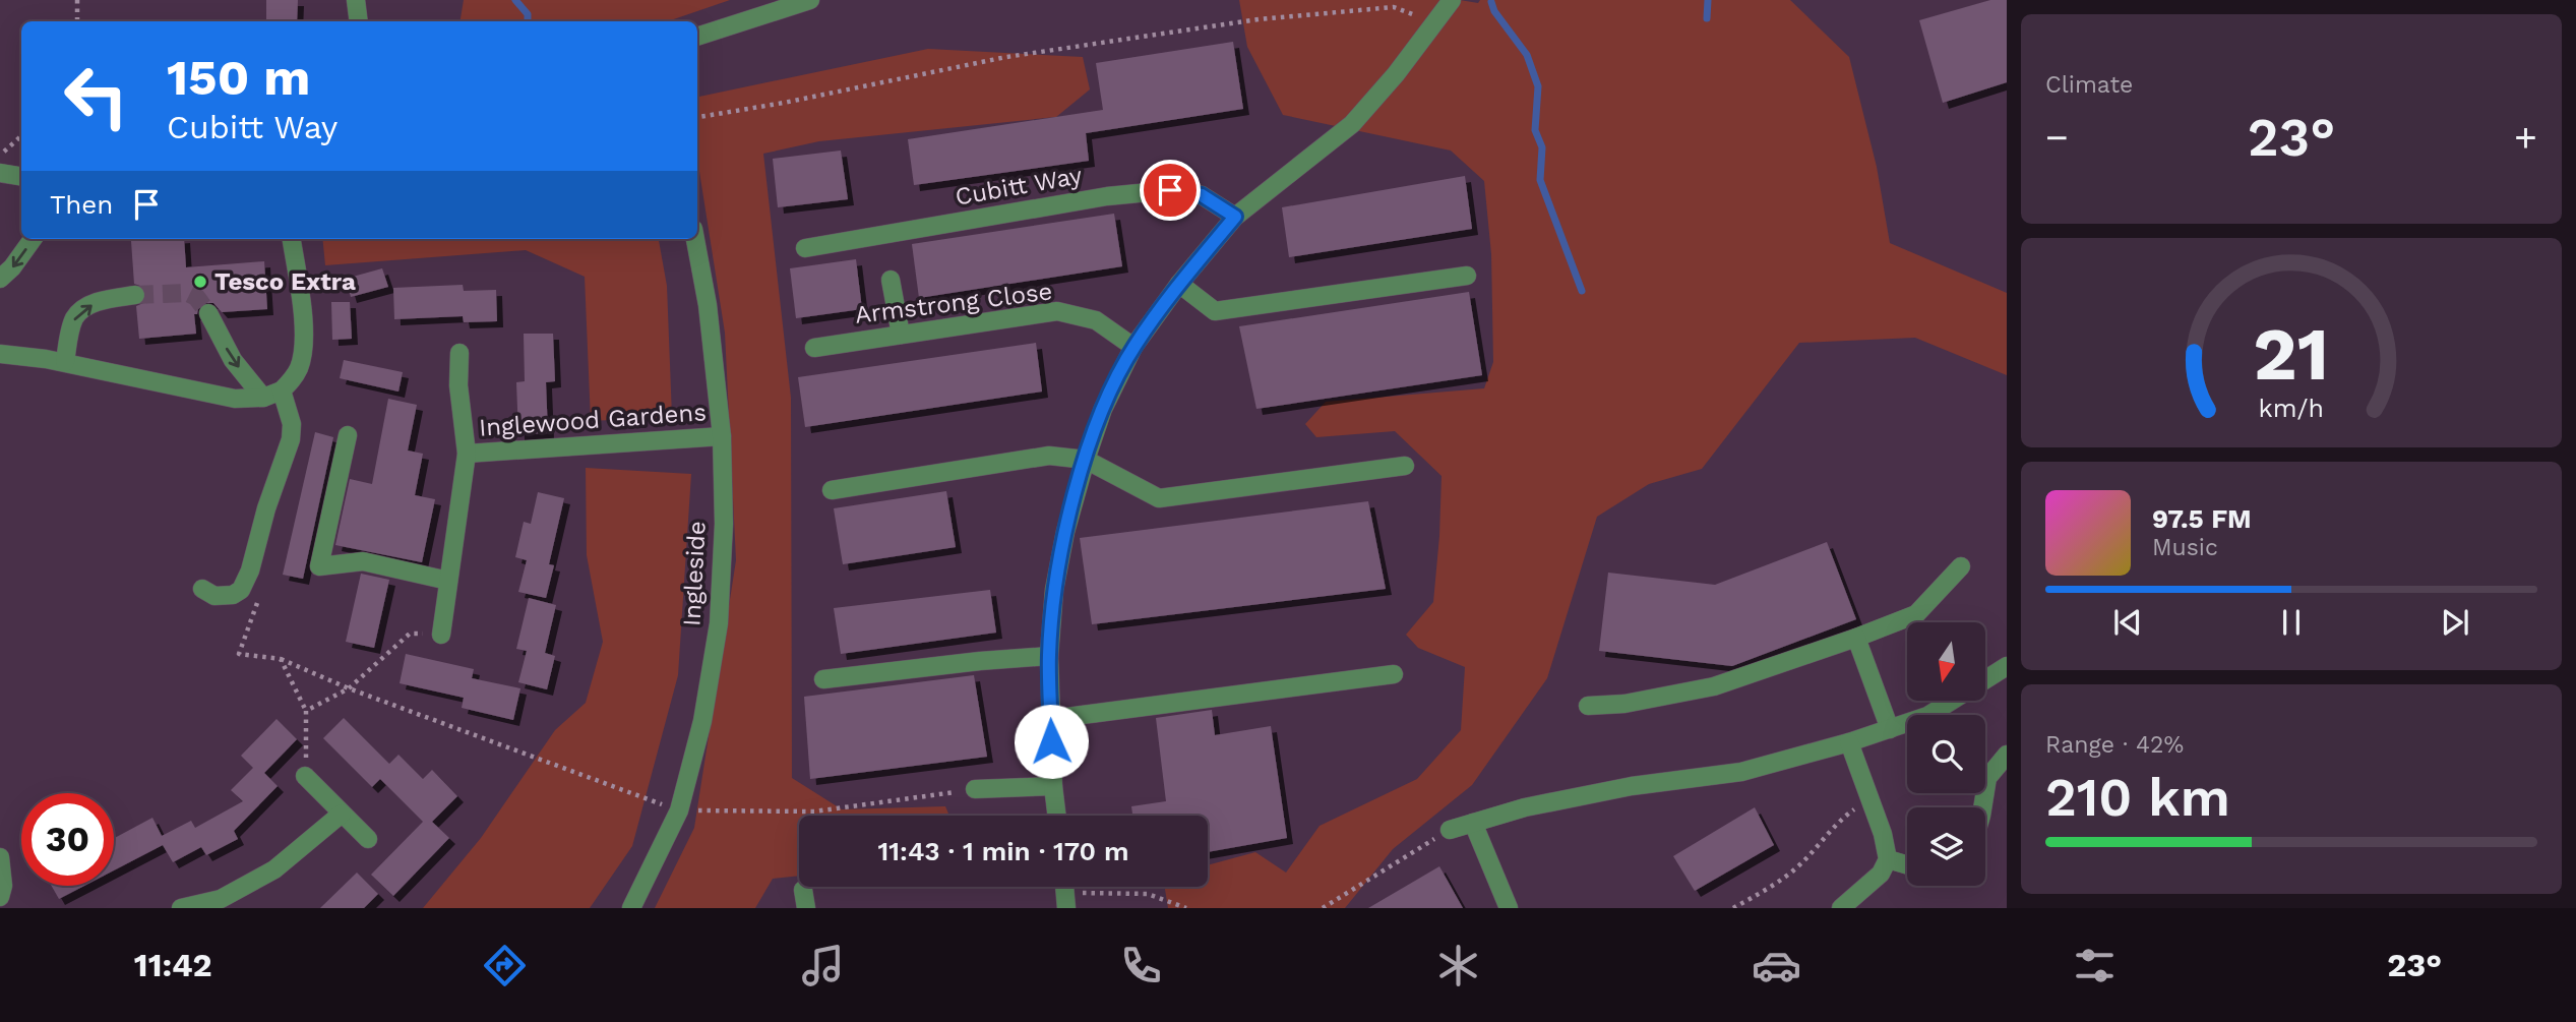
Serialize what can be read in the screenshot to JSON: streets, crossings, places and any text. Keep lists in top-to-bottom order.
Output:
{
  "streets": {
    "street": [
      "Cubitt Way",
      "Armstrong Close",
      "Inglewood Gardens",
      "Ingleside"
    ]
  },
  "crossings": [
    ["Inglewood Gardens", "Ingleside"]
  ],
  "places": ["Tesco Extra"],
  "north": "bottom",
  "page": {
    "tile": [
      "Climate",
      ["Range · 42%", "210 km"]
    ],
    "turn": ["150 m", "Cubitt Way"],
    "heat": ["−", "23°", "+"],
    "then": "Then",
    "song": ["97.5 FM", "Music"],
    "limit": "30",
    "trip": "11:43 · 1 min · 170 m",
    "tabs": ["11:42", "23°"],
    "gauge": ["21", "km/h"]
  }
}
